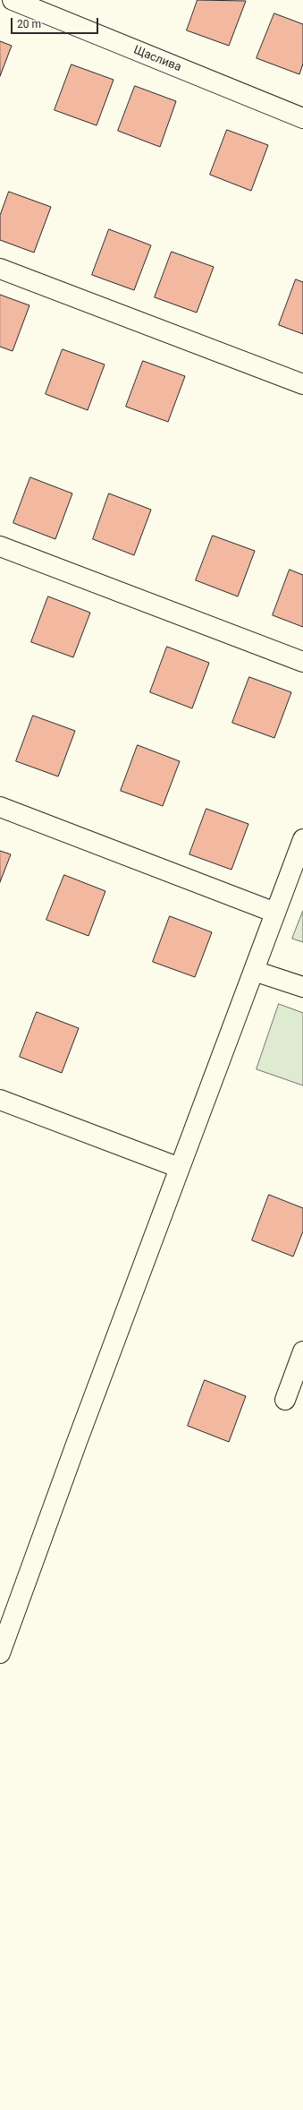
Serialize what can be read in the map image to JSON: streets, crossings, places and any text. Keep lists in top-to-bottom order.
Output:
{
  "streets": {
    "street": ["Щаслива"]
  },
  "scale_bar": "20 m"
}
